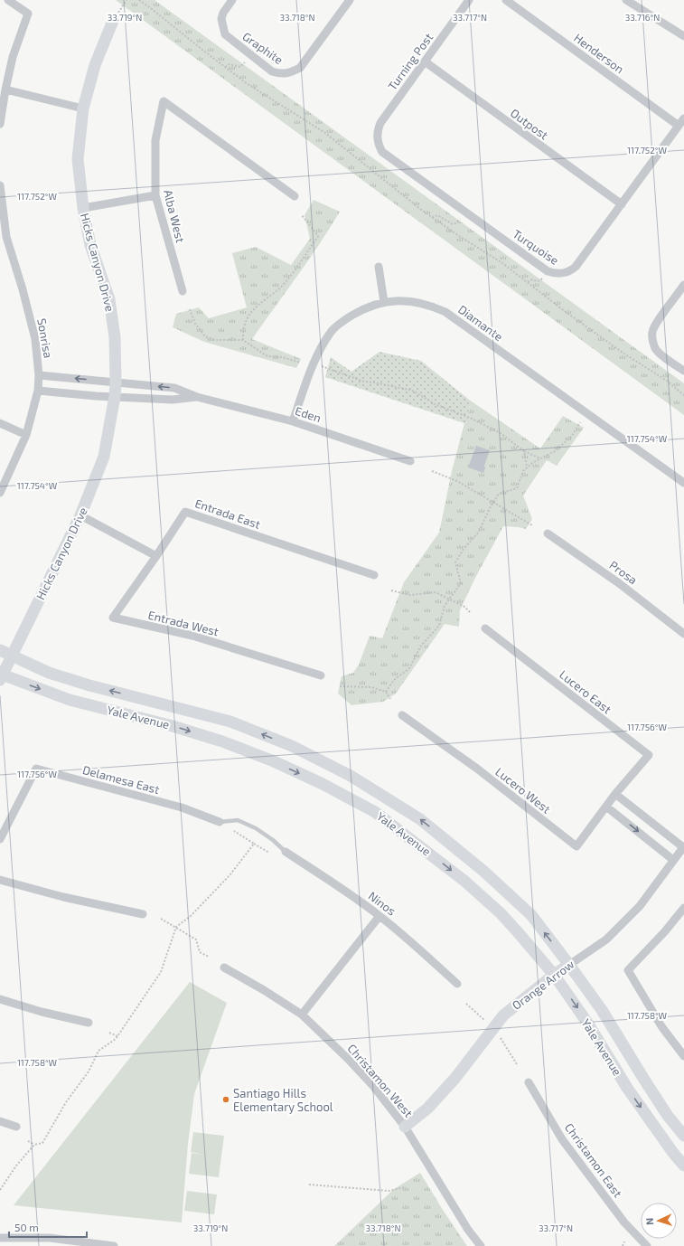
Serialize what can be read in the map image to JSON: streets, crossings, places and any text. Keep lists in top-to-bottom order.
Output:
{
  "streets": {
    "main road": ["Hicks Canyon Drive", "Yale Avenue", "Orange Arrow"],
    "street": [
      "Graphite",
      "Henderson",
      "Turning Post",
      "Outpost",
      "Alba West",
      "Turquoise",
      "Diamante",
      "Sonrisa",
      "Eden",
      "Entrada East",
      "Prosa",
      "Entrada West",
      "Lucero East",
      "Delamesa East",
      "Lucero West",
      "Ninos",
      "Christamon West",
      "Christamon East"
    ]
  },
  "crossings": [
    ["Henderson", "Turquoise"],
    ["Turning Post", "Outpost"],
    ["Turning Post", "Turquoise"],
    ["Outpost", "Turquoise"],
    ["Hicks Canyon Drive", "Eden"],
    ["Hicks Canyon Drive", "Yale Avenue"],
    ["Diamante", "Eden"],
    ["Sonrisa", "Eden"],
    ["Entrada East", "Entrada West"],
    ["Lucero East", "Lucero West"],
    ["Yale Avenue", "Orange Arrow"],
    ["Orange Arrow", "Christamon West"]
  ],
  "places": ["Santiago Hills Elementary School"],
  "scale_bar": "50 m",
  "north": "left",
  "coordinates": [
    "33.719°N",
    "33.718°N",
    "33.717°N",
    "33.716°N",
    "117.752°W",
    "117.754°W",
    "117.756°W",
    "117.758°W"
  ]
}
